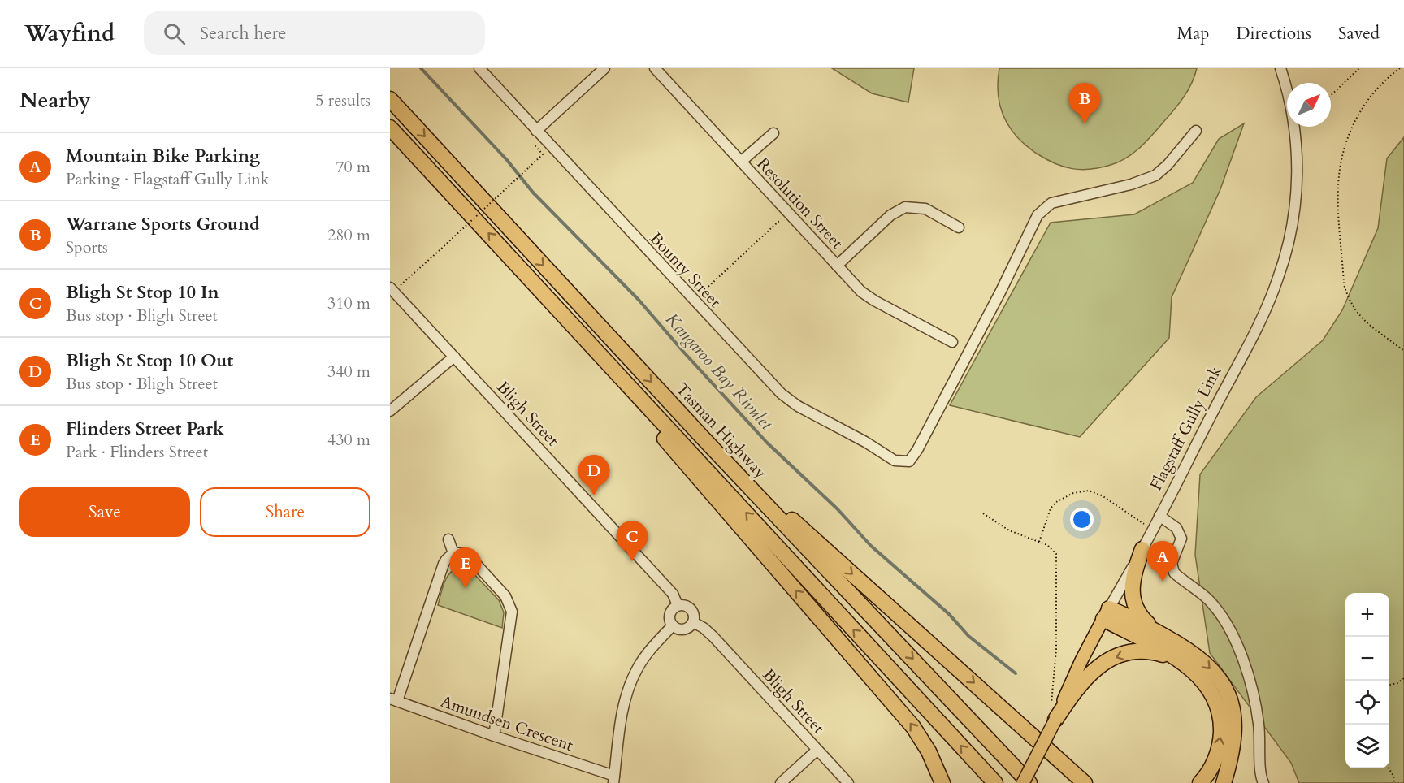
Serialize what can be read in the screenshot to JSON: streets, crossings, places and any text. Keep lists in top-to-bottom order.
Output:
{
  "streets": {
    "highway": ["Tasman Highway"],
    "main road": ["Flagstaff Gully Link"],
    "street": [
      "Resolution Street",
      "Bounty Street",
      "Bligh Street",
      "Amundsen Crescent"
    ]
  },
  "water": ["Kangaroo Bay Rivulet"],
  "north": "top right",
  "page": {
    "header": "Wayfind",
    "search": "Search here",
    "nav": ["Map", "Directions", "Saved"],
    "heading": ["Nearby", "5 results"],
    "pins": [
      "B",
      "D",
      "C",
      "A",
      "E"
    ],
    "list": [
      {
        "mark": "A",
        "name": "Mountain Bike Parking",
        "note": "Parking · Flagstaff Gully Link",
        "value": "70 m"
      },
      {
        "mark": "B",
        "name": "Warrane Sports Ground",
        "note": "Sports",
        "value": "280 m"
      },
      {
        "mark": "C",
        "name": "Bligh St Stop 10 In",
        "note": "Bus stop · Bligh Street",
        "value": "310 m"
      },
      {
        "mark": "D",
        "name": "Bligh St Stop 10 Out",
        "note": "Bus stop · Bligh Street",
        "value": "340 m"
      },
      {
        "mark": "E",
        "name": "Flinders Street Park",
        "note": "Park · Flinders Street",
        "value": "430 m"
      }
    ],
    "buttons": ["Save", "Share"],
    "map_buttons": ["+", "−"]
  }
}
